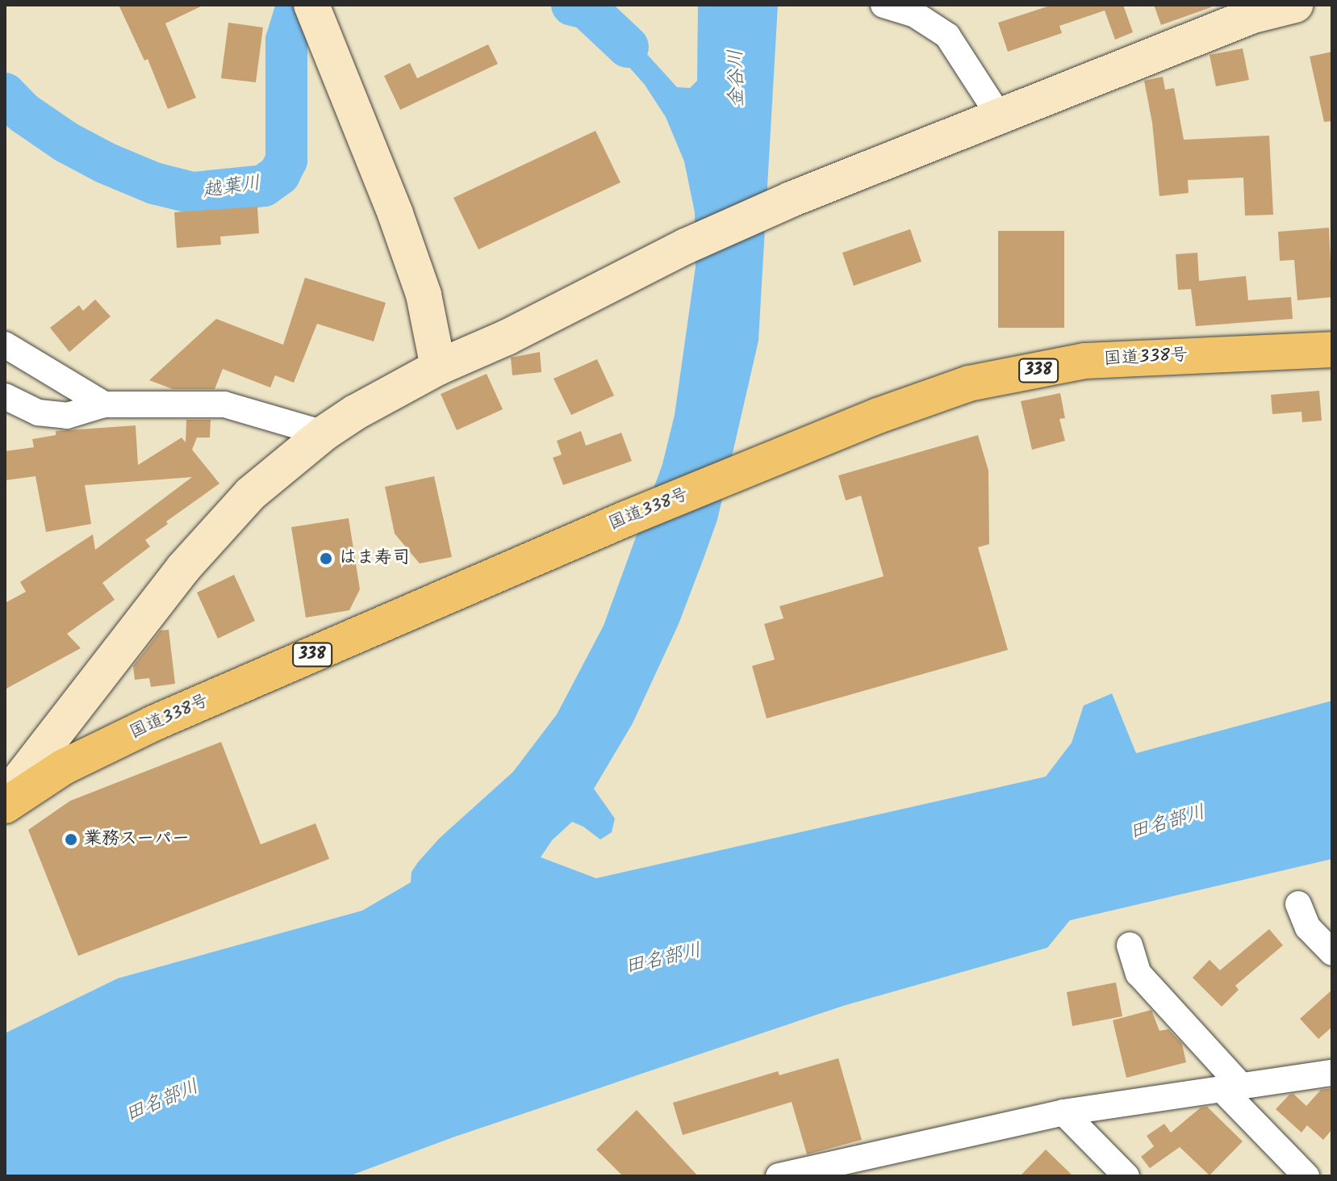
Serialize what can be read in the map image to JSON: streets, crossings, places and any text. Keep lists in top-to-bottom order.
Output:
{
  "streets": {
    "highway": ["国道338号", "338"]
  },
  "water": ["金谷川", "越葉川", "田名部川"],
  "places": ["はま寿司", "業務スーパー"]
}
